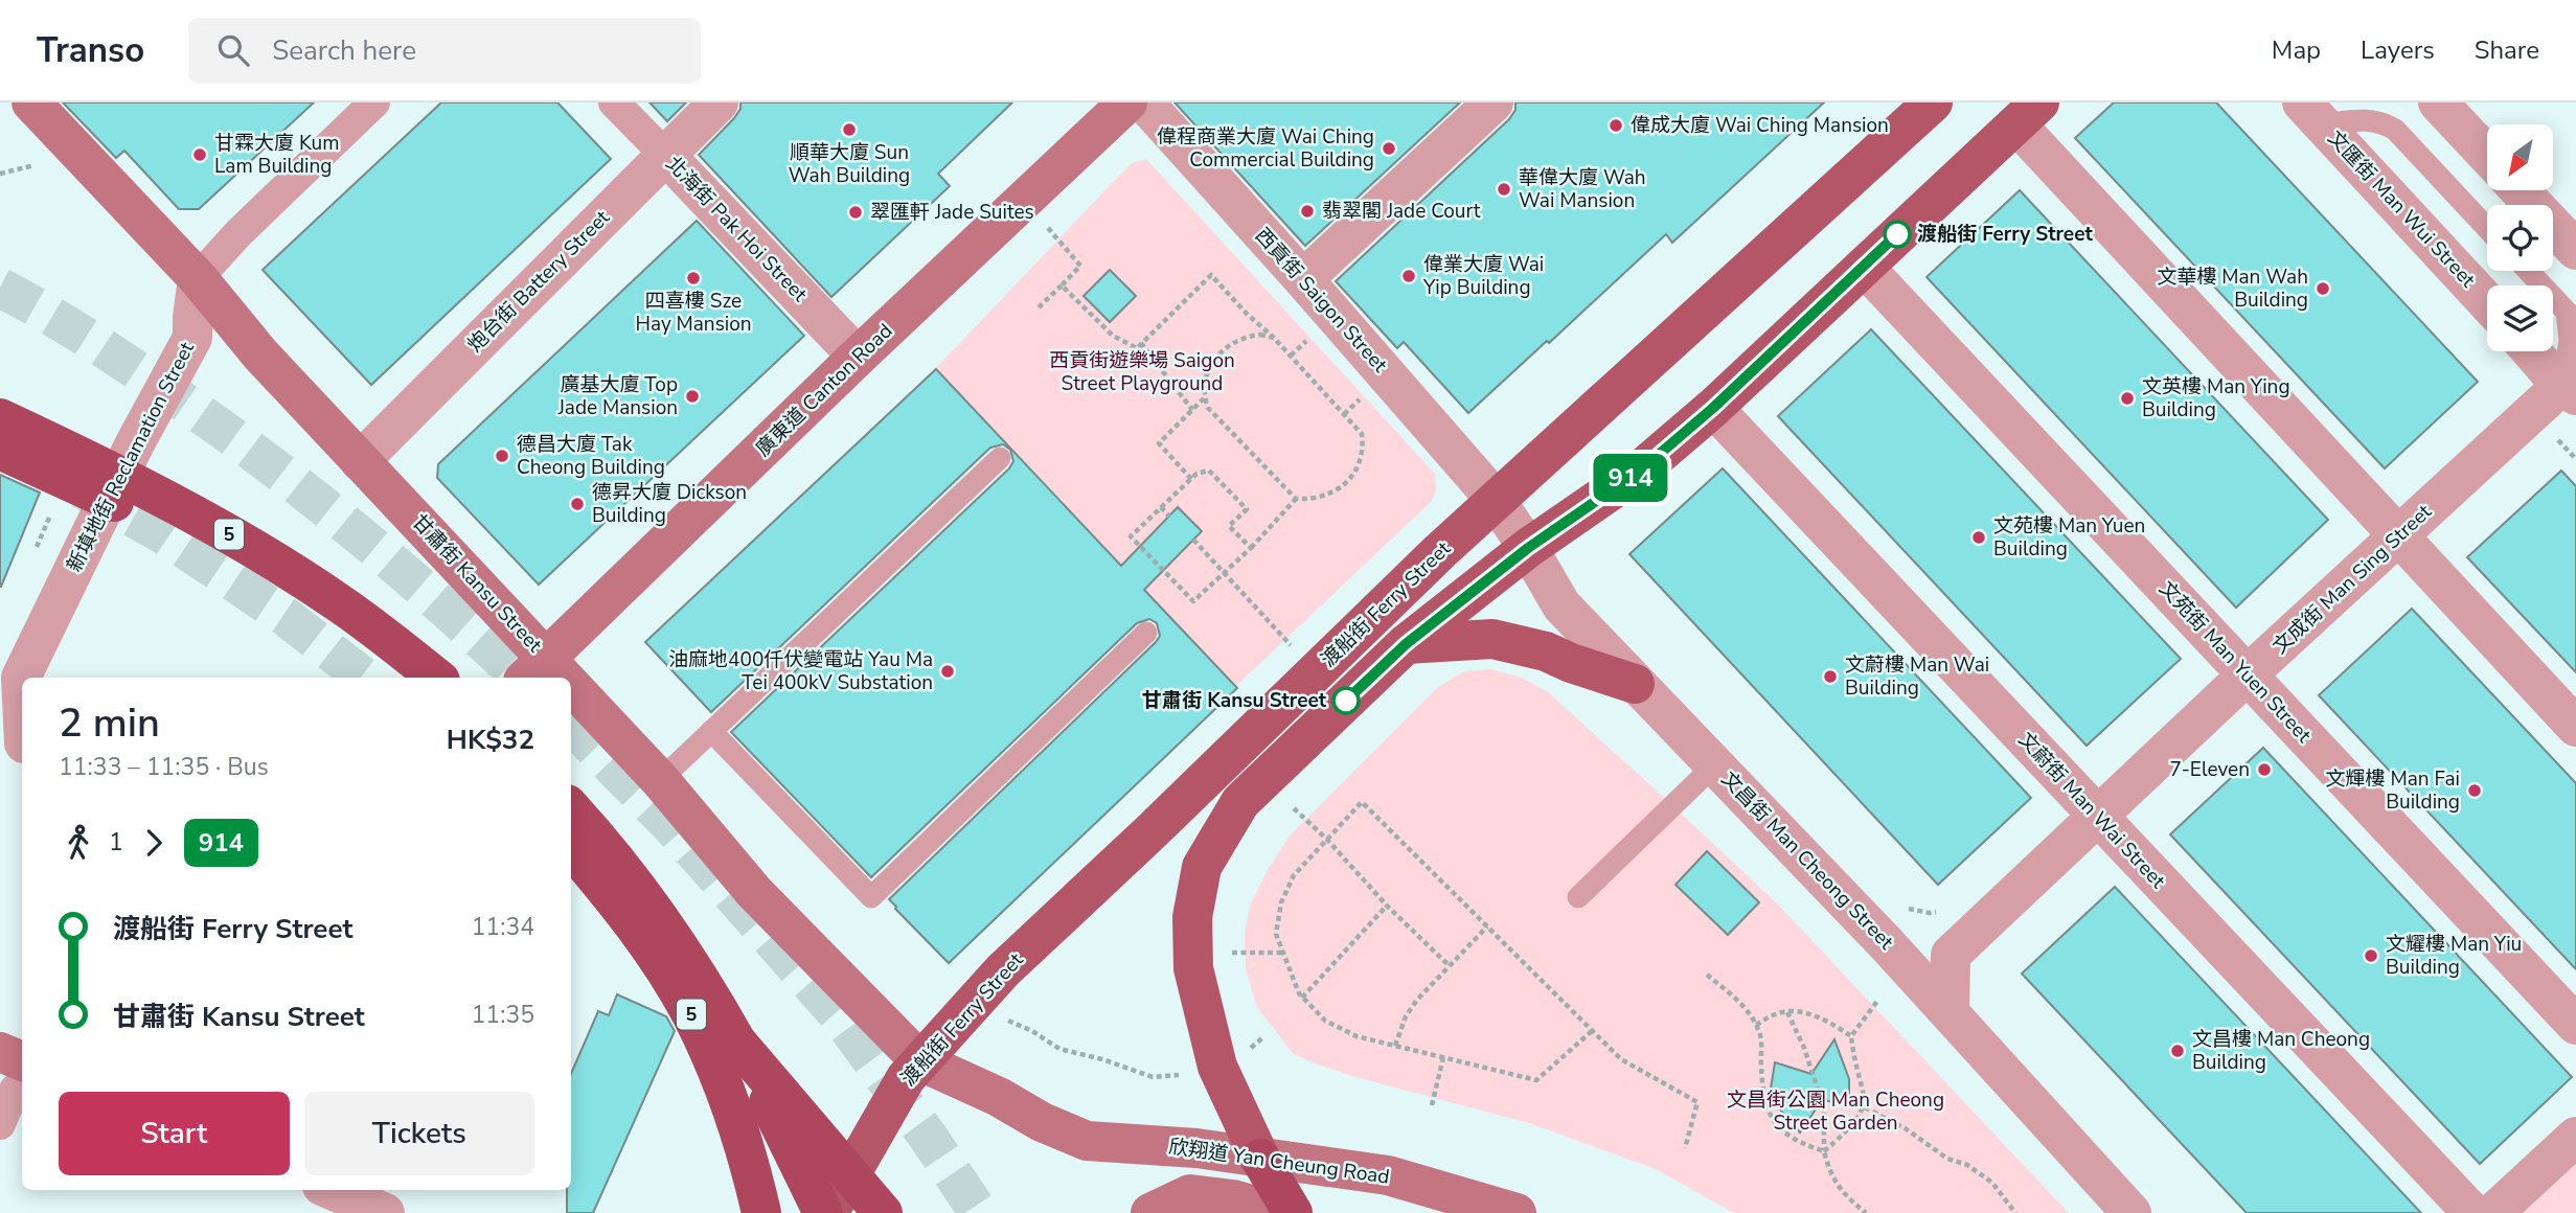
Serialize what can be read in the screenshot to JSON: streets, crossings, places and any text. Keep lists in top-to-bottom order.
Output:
{
  "streets": {
    "highway": ["5"],
    "main road": [
      "廣東道 Canton Road",
      "甘肅街 Kansu Street",
      "渡船街 Ferry Street",
      "欣翔道 Yan Cheung Road"
    ],
    "street": [
      "文匯街 Man Wui Street",
      "北海街 Pak Hoi Street",
      "炮台街 Battery Street",
      "西貢街 Saigon Street",
      "新填地街 Reclamation Street",
      "文成街 Man Sing Street",
      "文苑街 Man Yuen Street",
      "文蔚街 Man Wai Street",
      "文昌街 Man Cheong Street"
    ]
  },
  "crossings": [
    ["北海街 Pak Hoi Street", "炮台街 Battery Street"],
    ["北海街 Pak Hoi Street", "廣東道 Canton Road"],
    ["炮台街 Battery Street", "甘肅街 Kansu Street"],
    ["西貢街 Saigon Street", "渡船街 Ferry Street"],
    ["西貢街 Saigon Street", "文昌街 Man Cheong Street"],
    ["廣東道 Canton Road", "甘肅街 Kansu Street"],
    ["新填地街 Reclamation Street", "甘肅街 Kansu Street"],
    ["5", "渡船街 Ferry Street"],
    ["文成街 Man Sing Street", "文苑街 Man Yuen Street"],
    ["文成街 Man Sing Street", "文蔚街 Man Wai Street"],
    ["甘肅街 Kansu Street", "渡船街 Ferry Street"],
    ["甘肅街 Kansu Street", "欣翔道 Yan Cheung Road"],
    ["渡船街 Ferry Street", "文苑街 Man Yuen Street"],
    ["渡船街 Ferry Street", "文蔚街 Man Wai Street"],
    ["渡船街 Ferry Street", "文昌街 Man Cheong Street"],
    ["渡船街 Ferry Street", "欣翔道 Yan Cheung Road"]
  ],
  "parks": ["西貢街遊樂場 Saigon Street Playground", "文昌街公園 Man Cheong Street Garden"],
  "places": [
    "偉成大廈 Wai Ching Mansion",
    "順華大廈 Sun Wah Building",
    "偉程商業大廈 Wai Ching Commercial Building",
    "甘霖大廈 Kum Lam Building",
    "華偉大廈 Wah Wai Mansion",
    "翡翠閣 Jade Court",
    "翠匯軒 Jade Suites",
    "渡船街 Ferry Street",
    "偉業大廈 Wai Yip Building",
    "四喜樓 Sze Hay Mansion",
    "文華樓 Man Wah Building",
    "廣基大廈 Top Jade Mansion",
    "文英樓 Man Ying Building",
    "德昌大廈 Tak Cheong Building",
    "德昇大廈 Dickson Building",
    "文苑樓 Man Yuen Building",
    "油麻地400仟伏變電站 Yau Ma Tei 400kV Substation",
    "文蔚樓 Man Wai Building",
    "甘肅街 Kansu Street",
    "7-Eleven",
    "文輝樓 Man Fai Building",
    "文耀樓 Man Yiu Building",
    "文昌樓 Man Cheong Building"
  ],
  "lines": ["bus line 914"],
  "north": "bottom left",
  "page": {
    "header": "Transo",
    "search": "Search here",
    "nav": ["Map", "Layers", "Share"],
    "on_map": "914",
    "heading": ["2 min", "11:33 – 11:35 · Bus", "HK$32"],
    "legs": ["1", "914"],
    "list": [
      {
        "name": "渡船街 Ferry Street",
        "value": "11:34"
      },
      {
        "name": "甘肅街 Kansu Street",
        "value": "11:35"
      }
    ],
    "buttons": ["Start", "Tickets"]
  }
}
